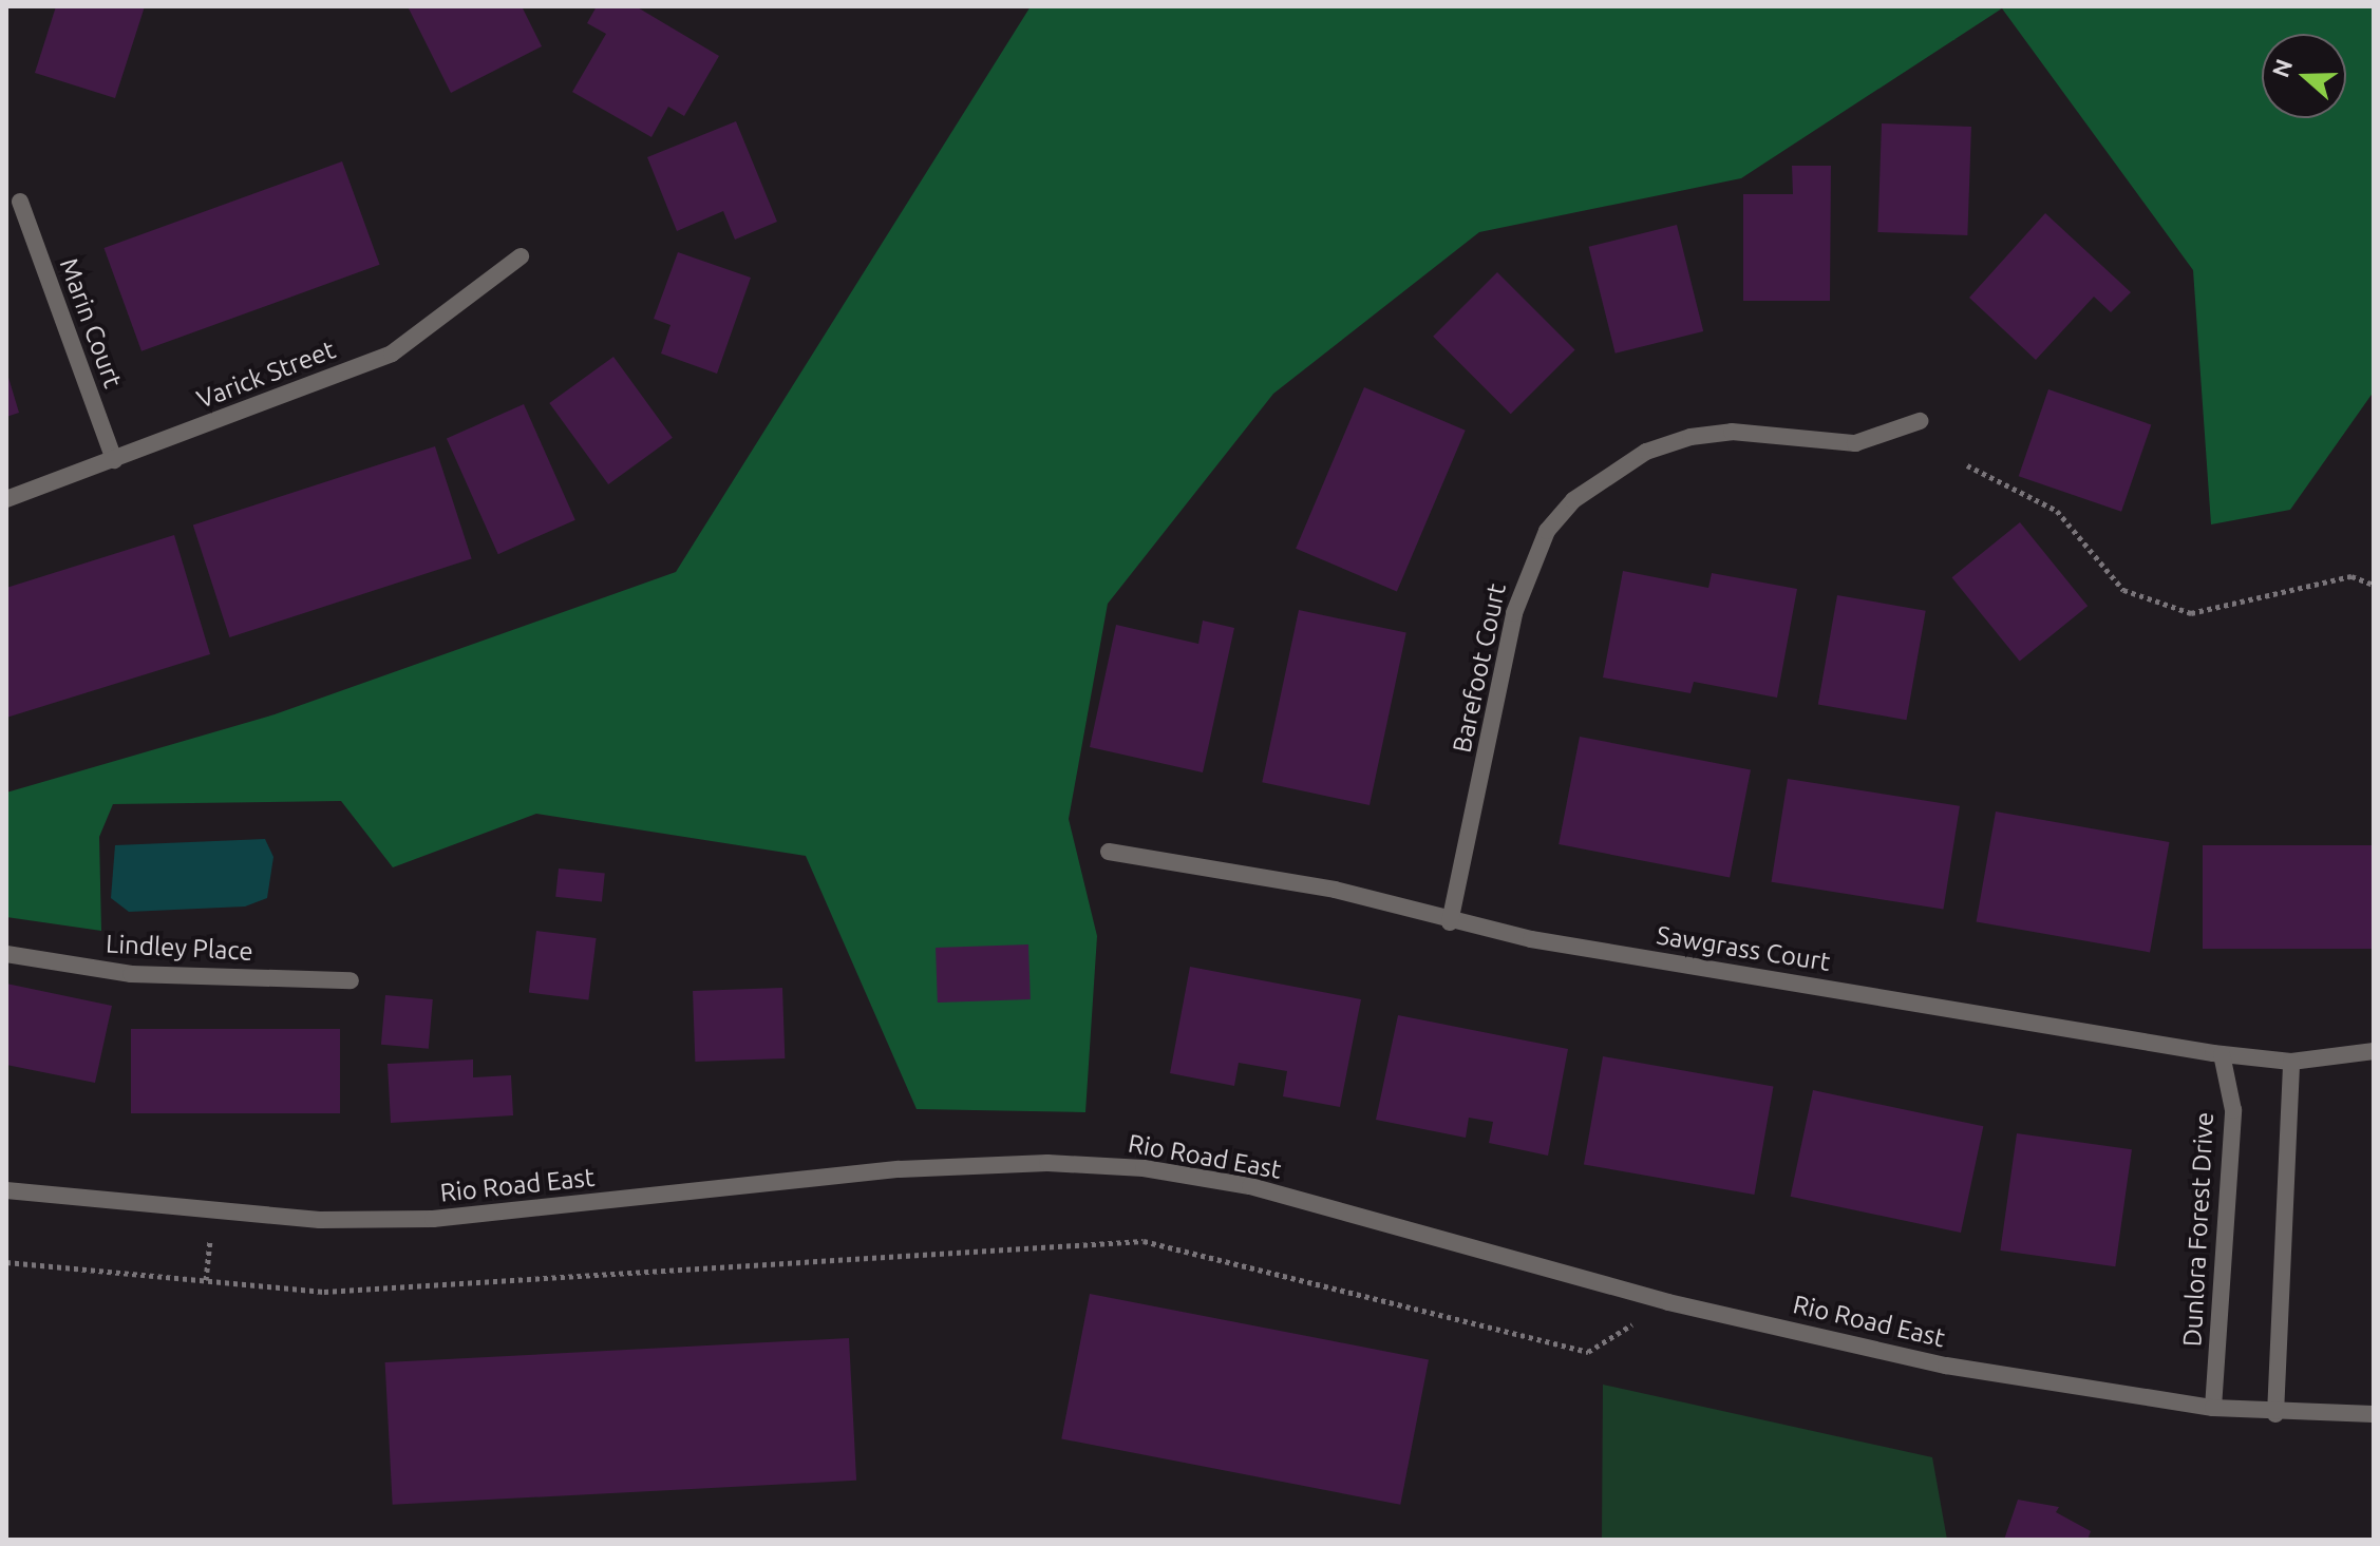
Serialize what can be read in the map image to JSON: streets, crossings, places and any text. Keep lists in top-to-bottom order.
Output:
{
  "streets": {
    "street": [
      "Marin Court",
      "Varick Street",
      "Barefoot Court",
      "Lindley Place",
      "Sawgrass Court",
      "Rio Road East",
      "Dunlora Forest Drive"
    ]
  },
  "crossings": [
    ["Marin Court", "Varick Street"],
    ["Barefoot Court", "Sawgrass Court"],
    ["Sawgrass Court", "Dunlora Forest Drive"],
    ["Rio Road East", "Dunlora Forest Drive"]
  ],
  "north": "left"
}
